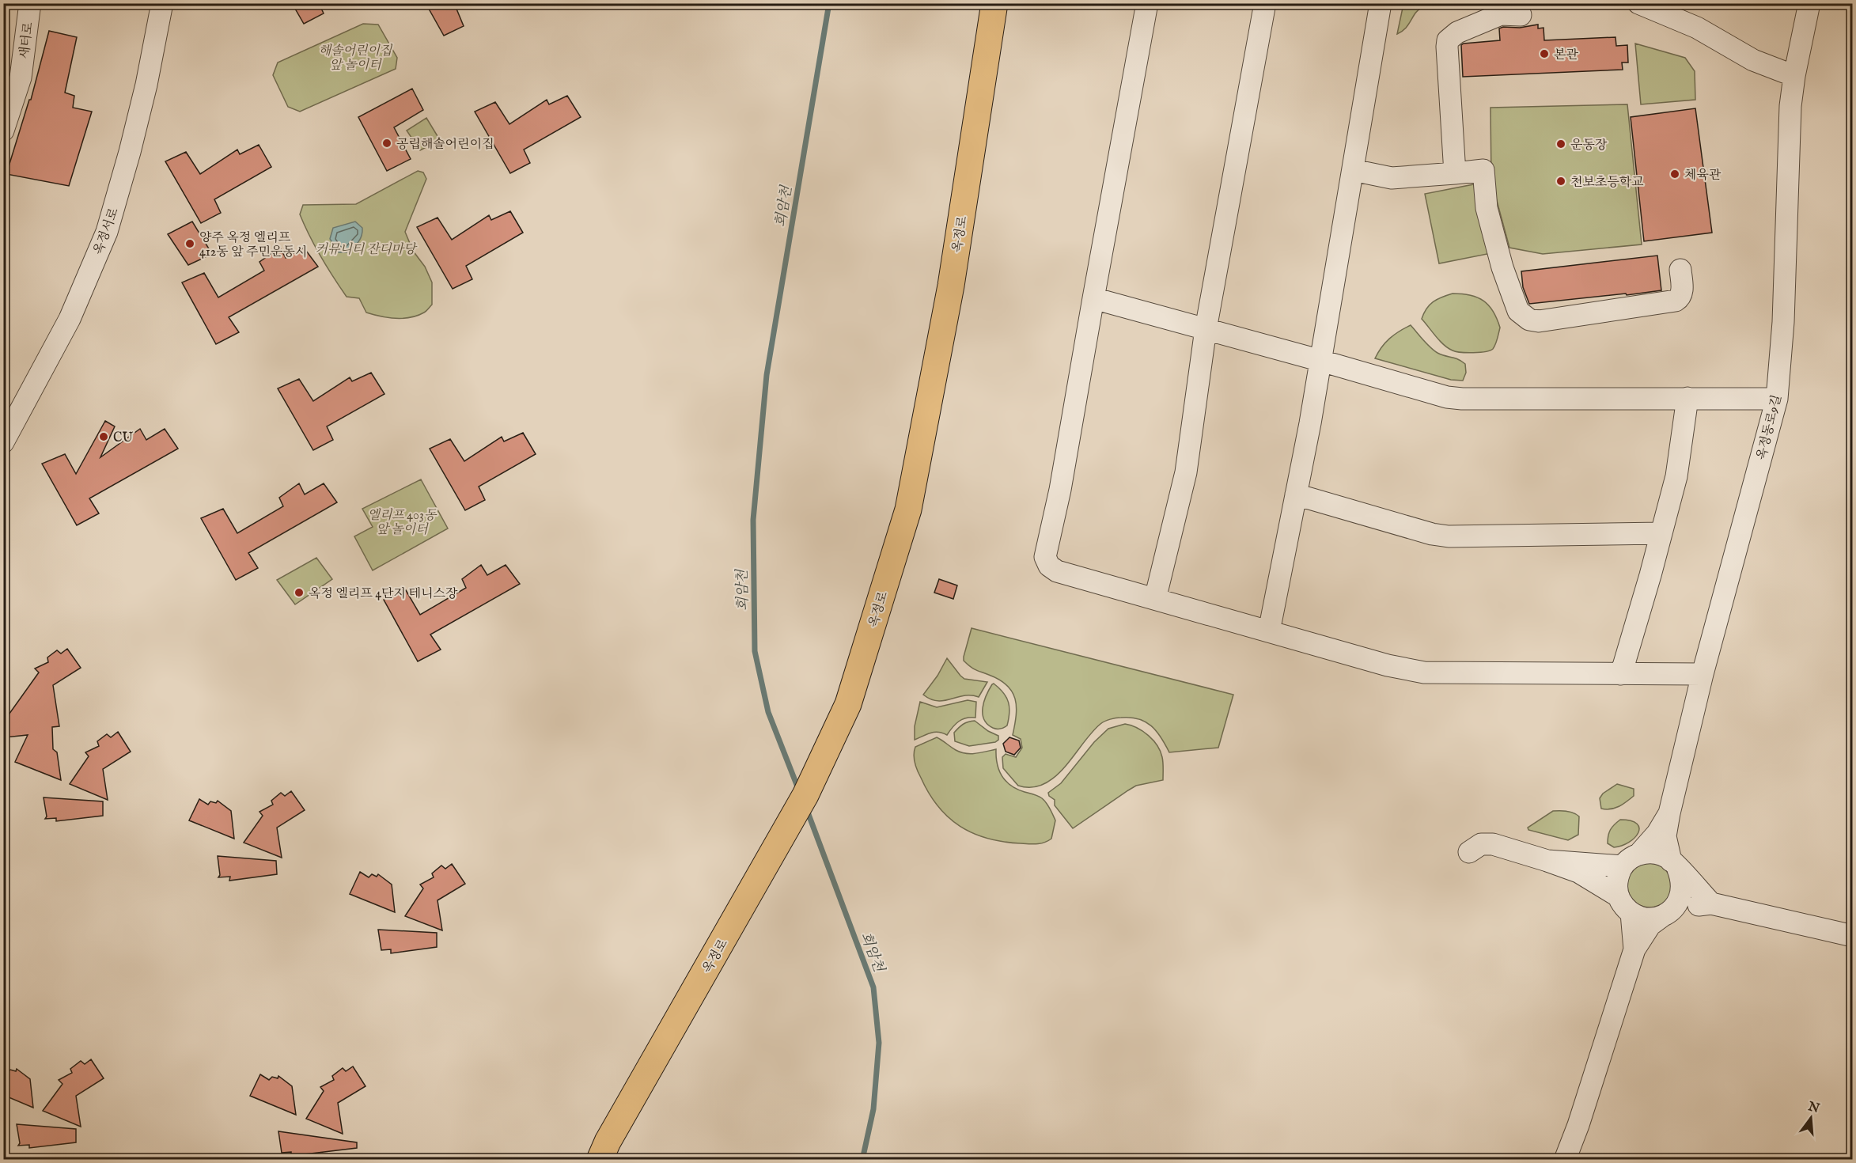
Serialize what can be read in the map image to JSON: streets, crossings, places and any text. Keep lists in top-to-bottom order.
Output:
{
  "streets": {
    "main road": ["옥정로"],
    "street": ["새터로", "옥정서로", "옥정동로9길"]
  },
  "water": ["회암천"],
  "parks": ["해솔어린이집 앞 놀이터", "커뮤니티 잔디마당", "엘리프 403동 앞 놀이터"],
  "places": [
    "본관",
    "공립해솔어린이집",
    "운동장",
    "체육관",
    "천보초등학교",
    "양주 옥정 엘리프 412동 앞 주민운동시",
    "CU",
    "옥정 엘리프 4단지 테니스장"
  ],
  "north": "top"
}
